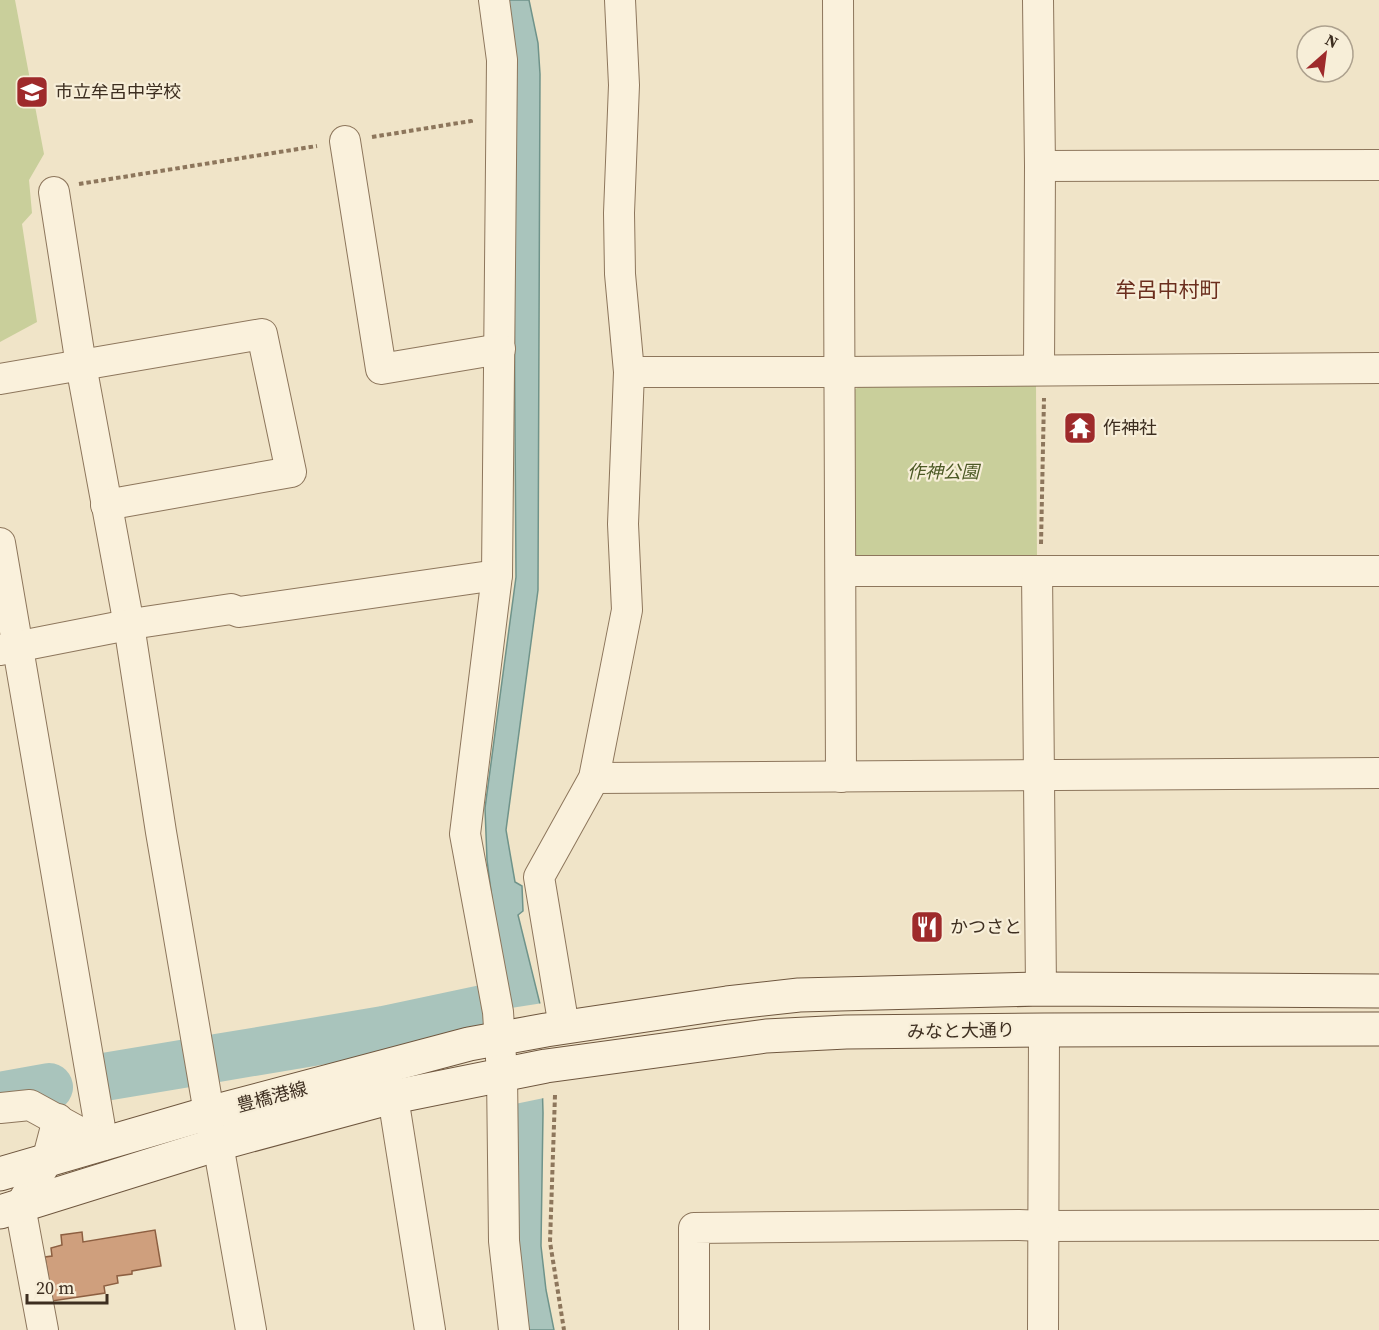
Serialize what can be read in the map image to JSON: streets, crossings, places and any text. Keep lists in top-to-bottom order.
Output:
{
  "streets": {
    "main road": ["みなと大通り", "豊橋港線"]
  },
  "crossings": [
    ["みなと大通り", "豊橋港線"]
  ],
  "districts": ["牟呂中村町"],
  "parks": ["作神公園"],
  "places": {
    "school or university": ["市立牟呂中学校"],
    "temple": ["作神社"],
    "restaurant": ["かつさと"]
  },
  "scale_bar": "20 m",
  "north": "top right"
}
